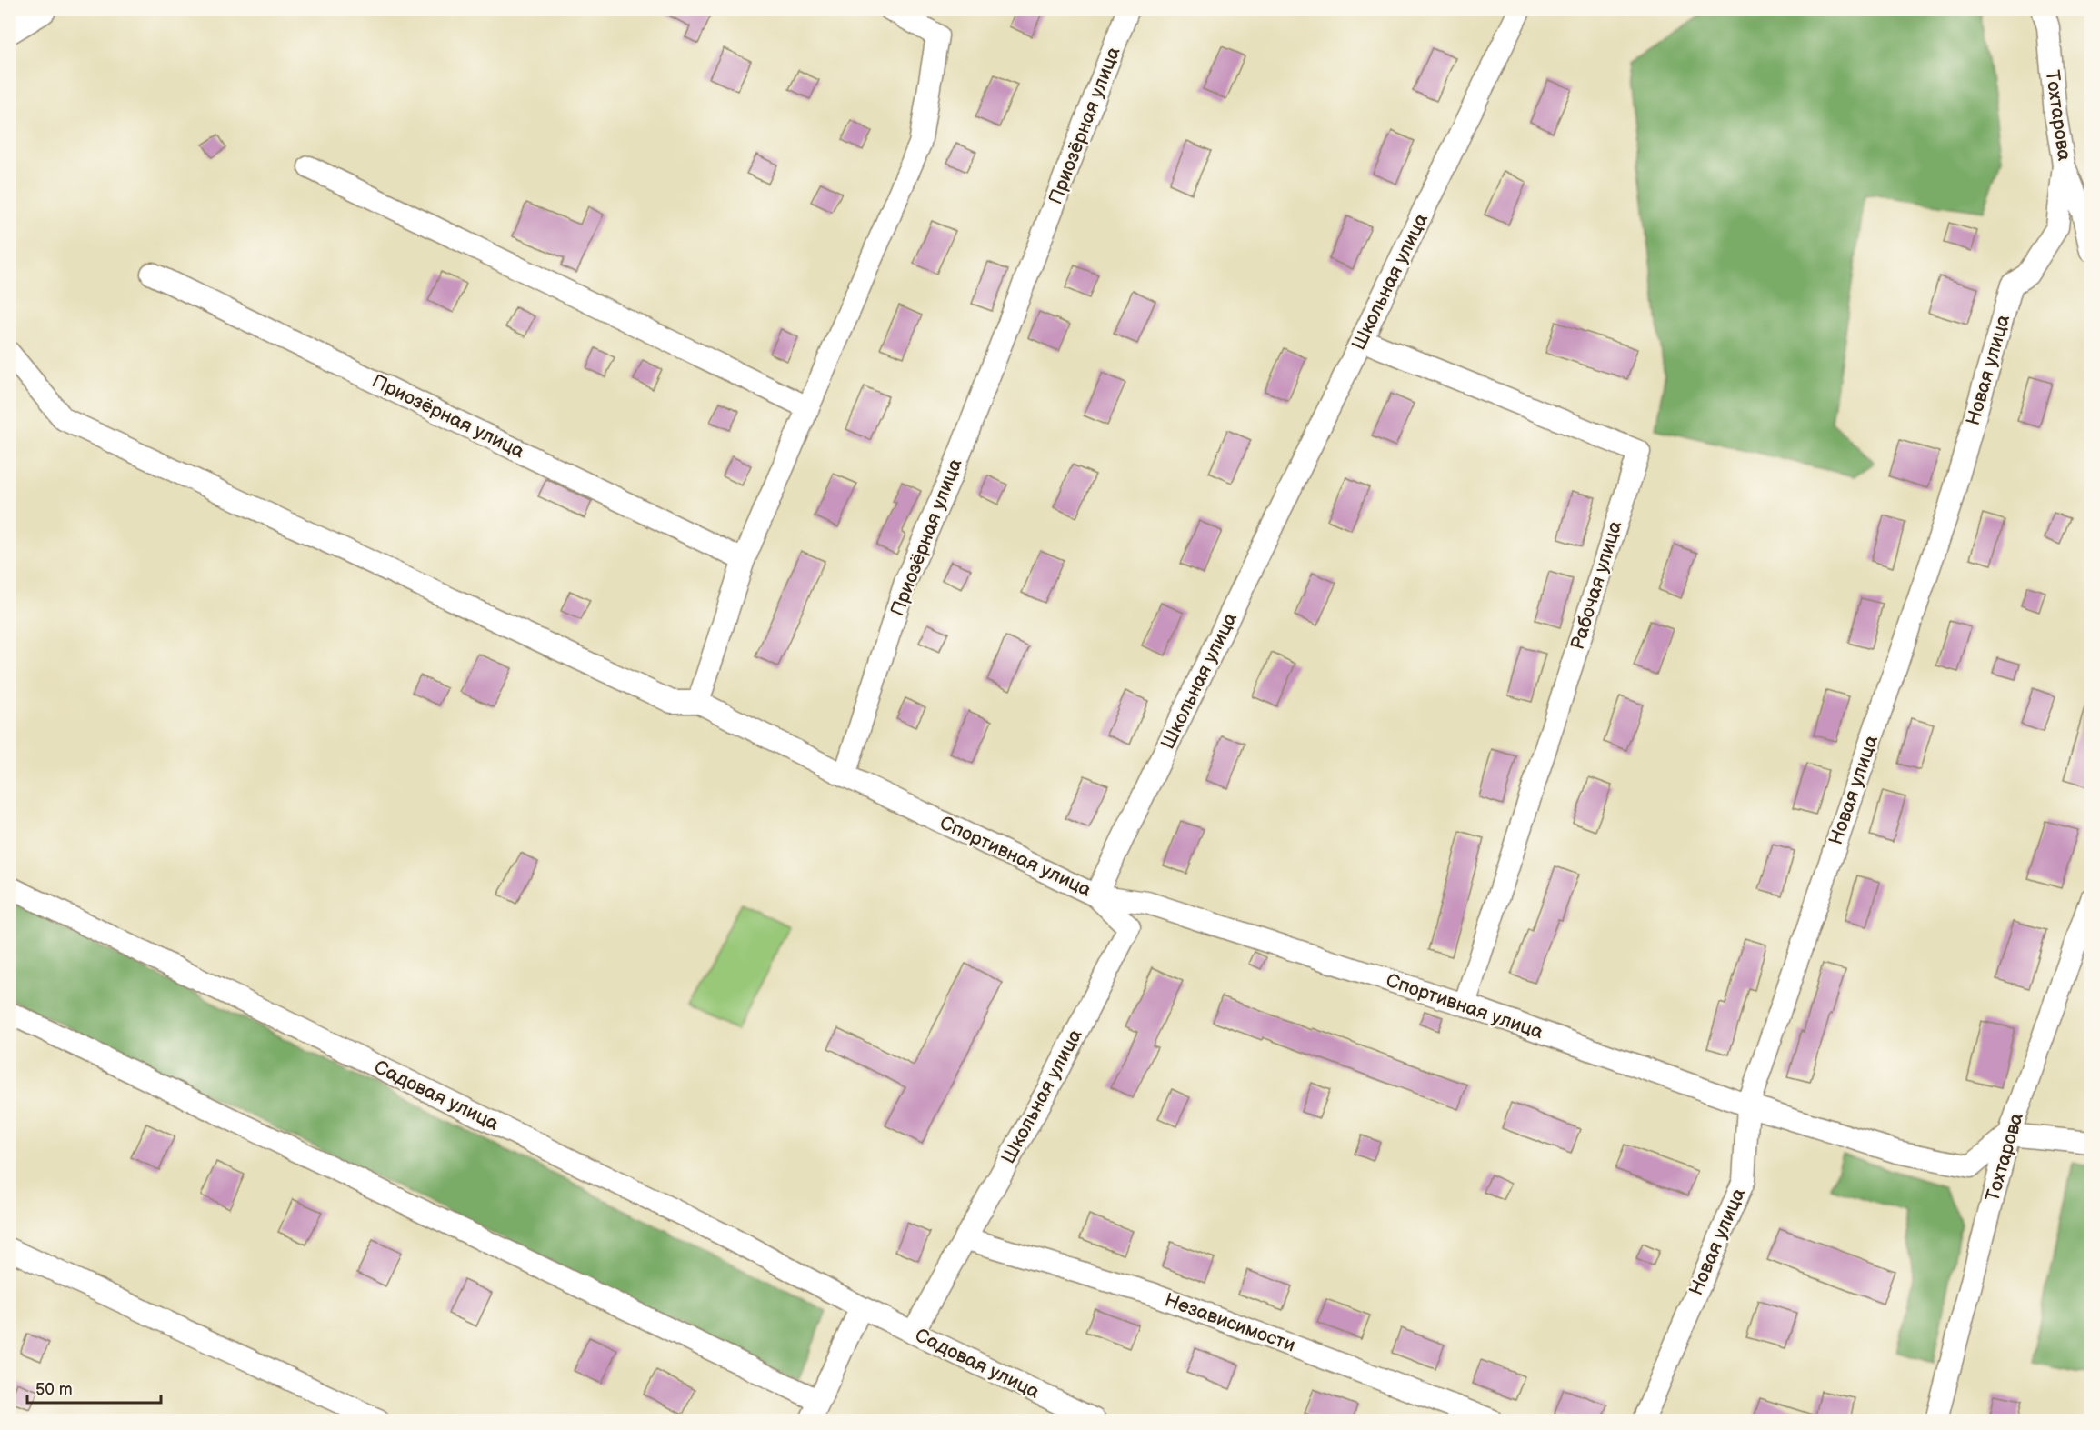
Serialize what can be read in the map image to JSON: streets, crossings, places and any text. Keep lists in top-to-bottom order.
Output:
{
  "streets": {
    "street": [
      "Тохтарова",
      "Приозёрная улица",
      "Школьная улица",
      "Новая улица",
      "Рабочая улица",
      "Спортивная улица",
      "Садовая улица",
      "Независимости"
    ]
  },
  "crossings": [
    ["Тохтарова", "Новая улица"],
    ["Тохтарова", "Спортивная улица"],
    ["Приозёрная улица", "Спортивная улица"],
    ["Школьная улица", "Рабочая улица"],
    ["Школьная улица", "Спортивная улица"],
    ["Школьная улица", "Садовая улица"],
    ["Школьная улица", "Независимости"],
    ["Новая улица", "Спортивная улица"],
    ["Рабочая улица", "Спортивная улица"]
  ],
  "scale_bar": "50 m"
}
